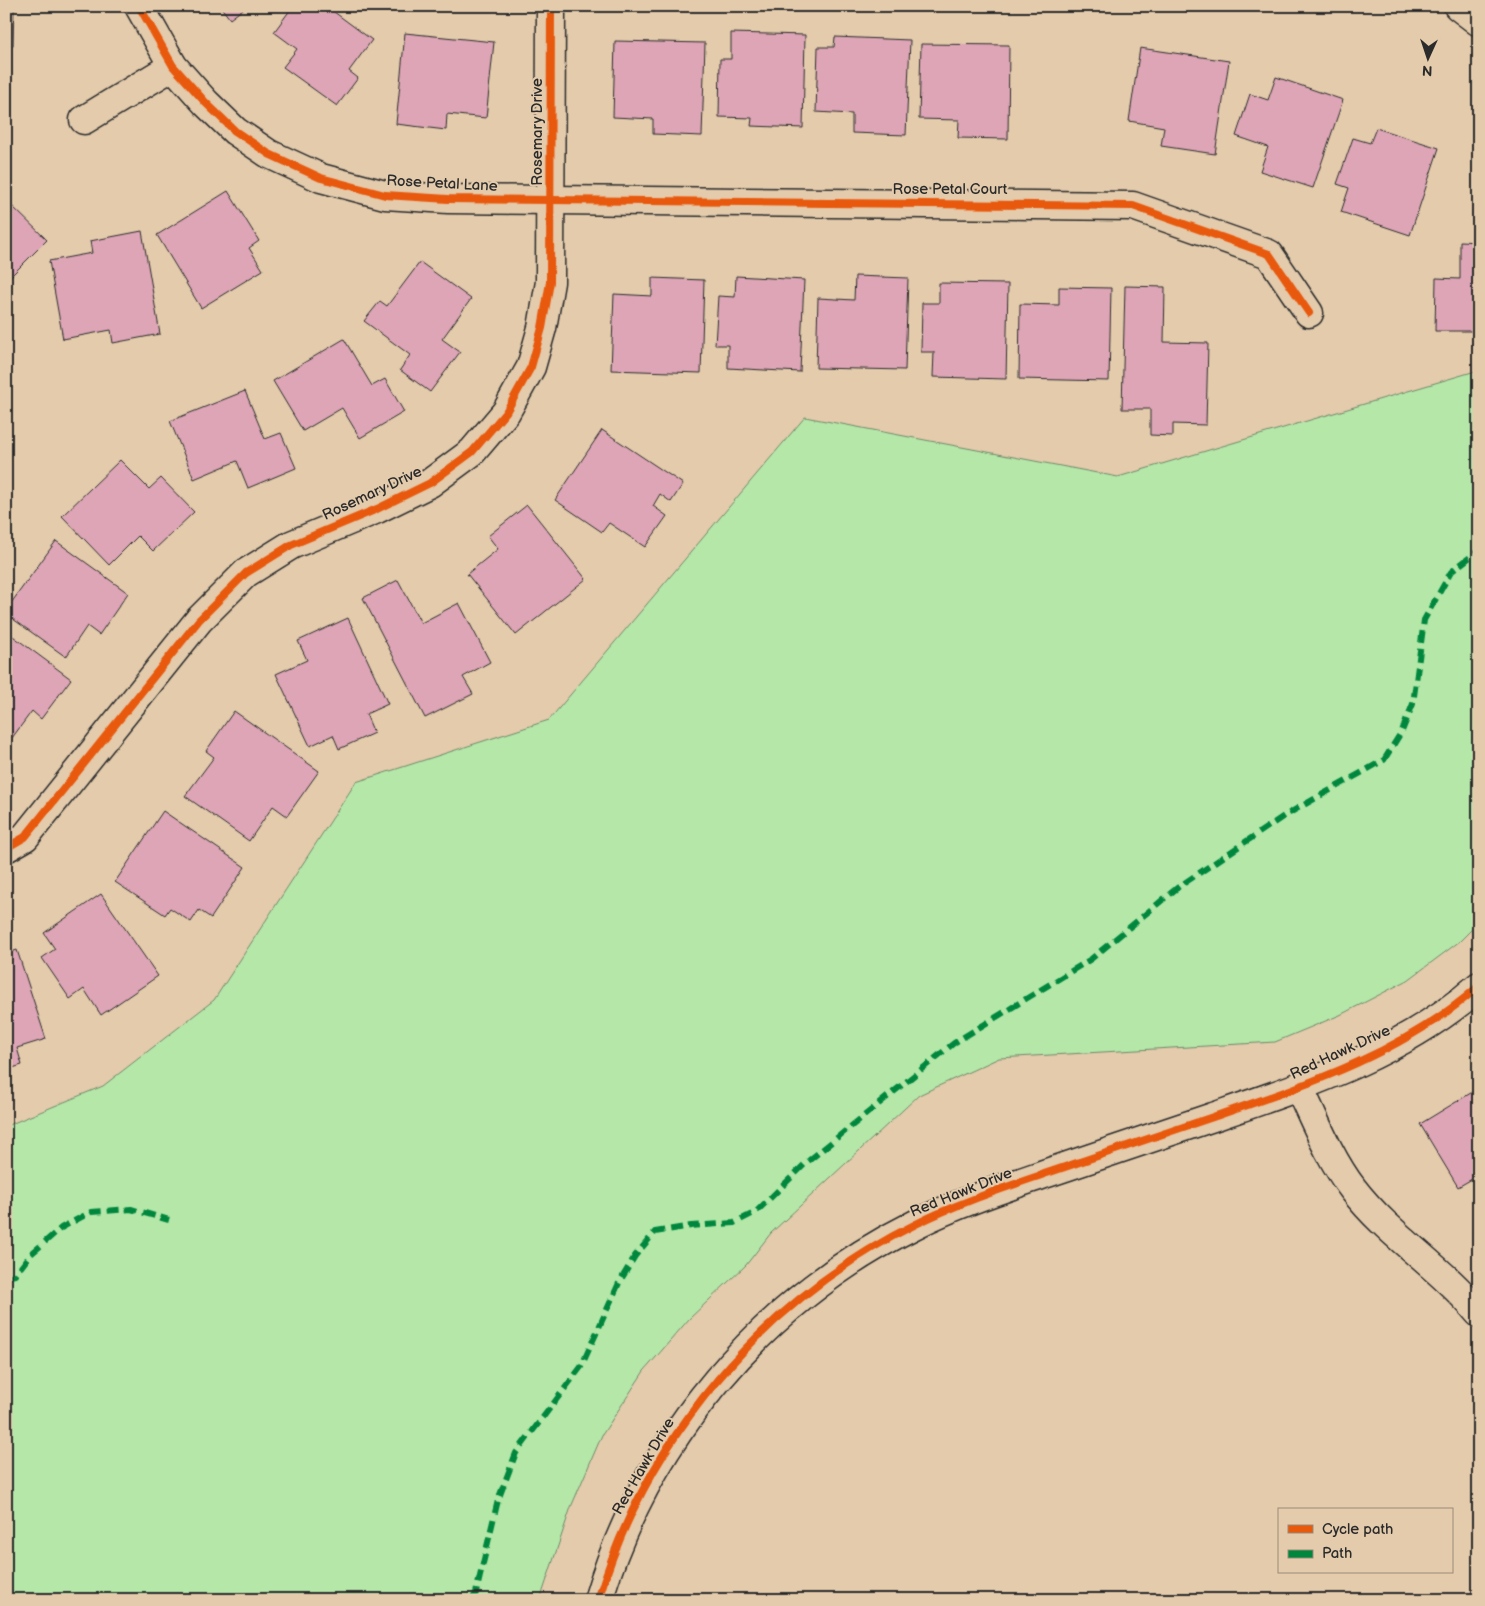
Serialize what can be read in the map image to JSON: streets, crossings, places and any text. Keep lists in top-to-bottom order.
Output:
{
  "streets": {
    "street": [
      "Rosemary Drive",
      "Rose Petal Lane",
      "Rose Petal Court",
      "Red Hawk Drive"
    ]
  },
  "crossings": [
    ["Rosemary Drive", "Rose Petal Lane"],
    ["Rosemary Drive", "Rose Petal Court"],
    ["Rose Petal Lane", "Rose Petal Court"]
  ],
  "legend": ["Cycle path", "Path"],
  "north": "bottom"
}
